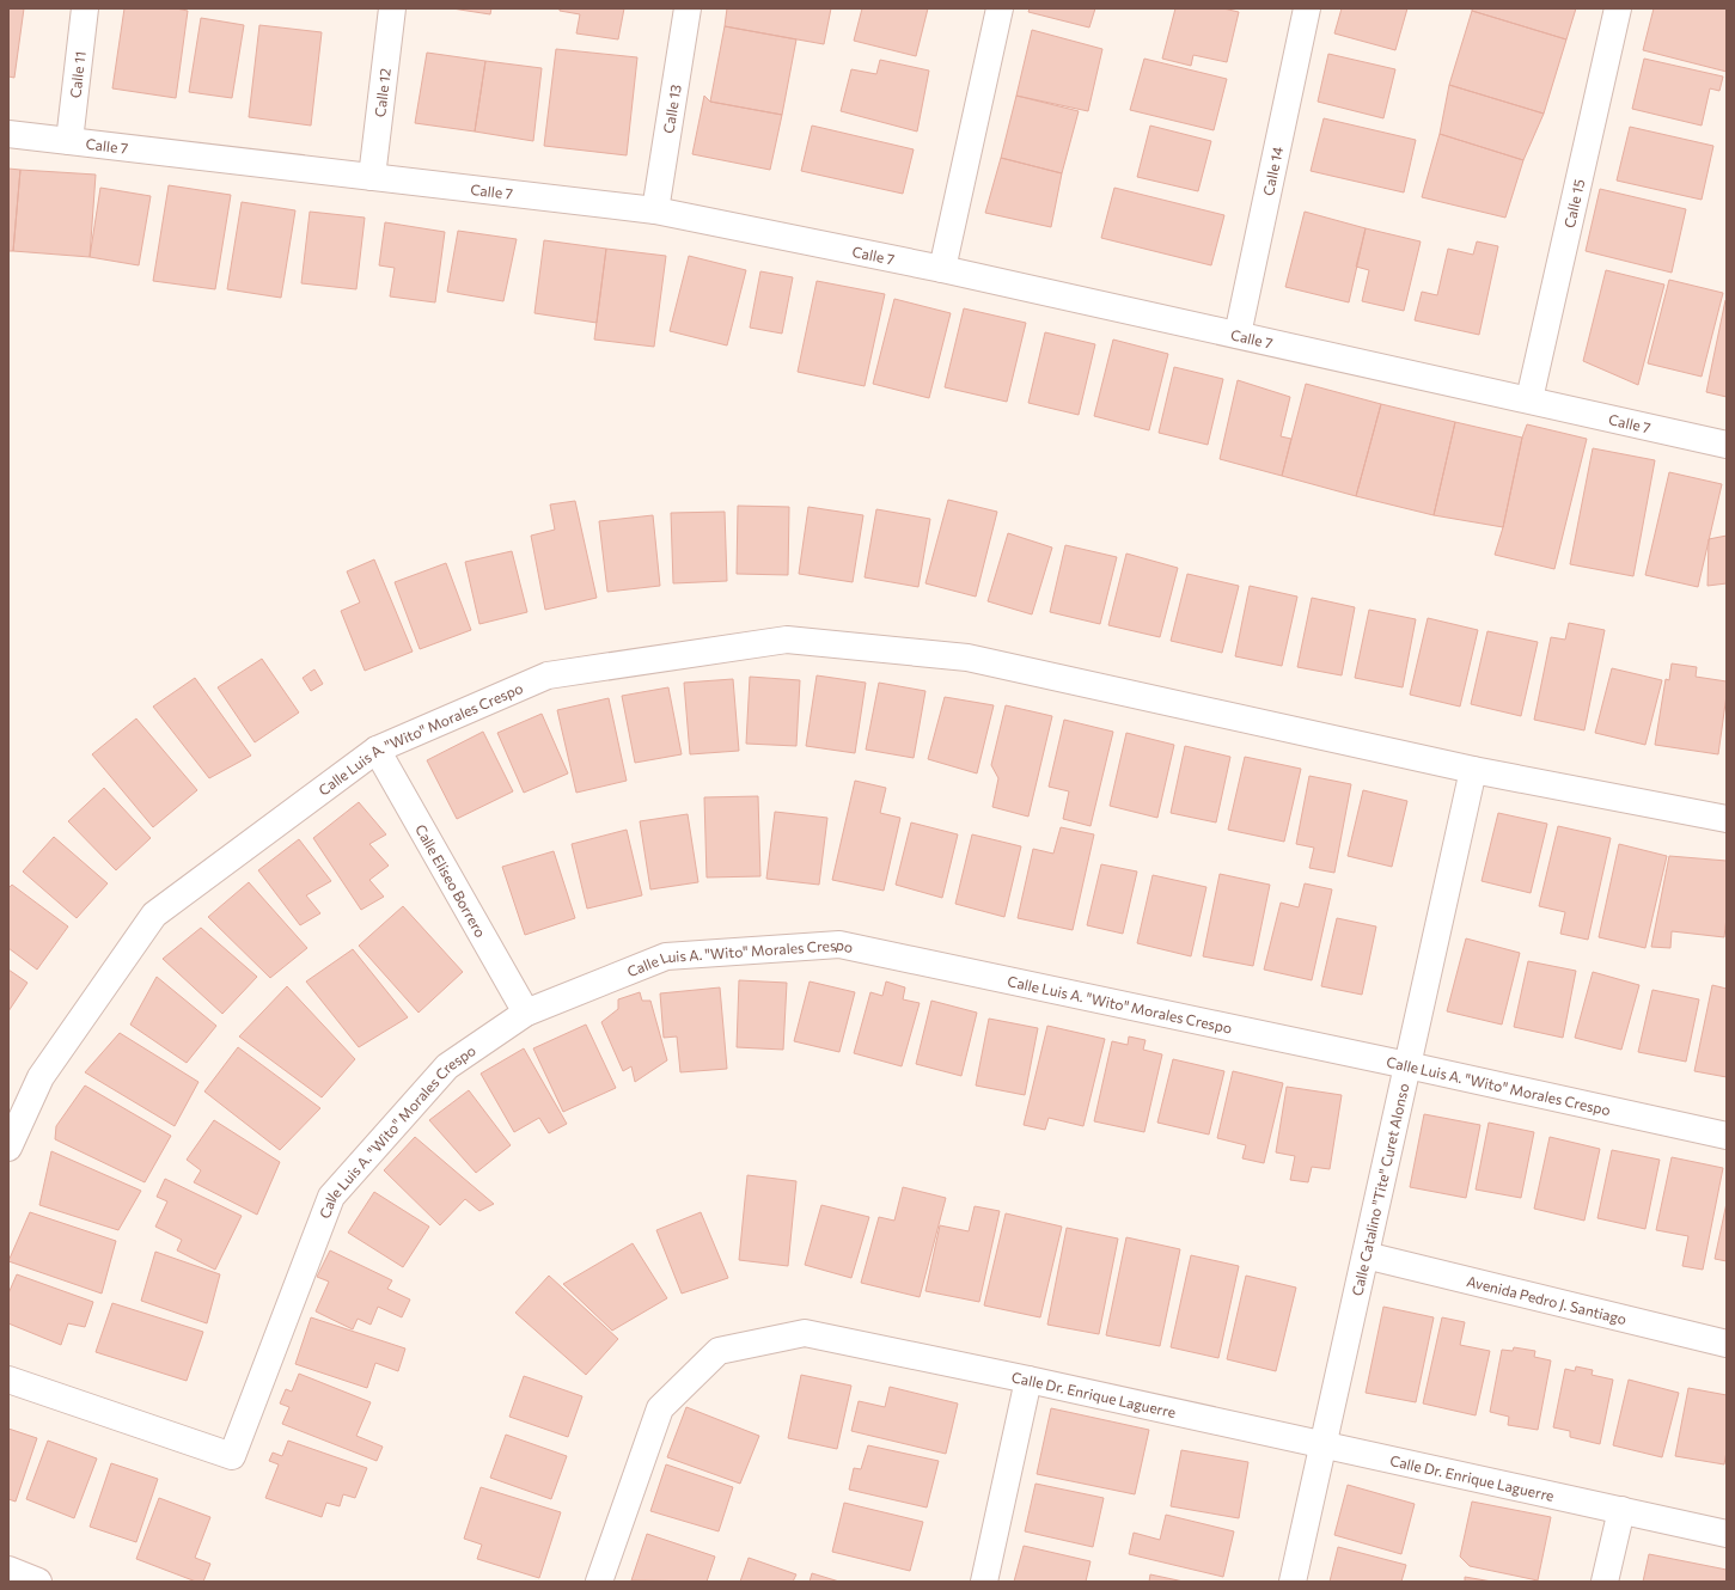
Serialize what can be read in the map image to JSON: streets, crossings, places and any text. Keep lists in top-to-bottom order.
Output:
{
  "streets": {
    "street": [
      "Calle 11",
      "Calle 12",
      "Calle 13",
      "Calle 7",
      "Calle 14",
      "Calle 15",
      "Calle Luis A. \"Wito\" Morales Crespo",
      "Calle Eliseo Borrero",
      "Calle Catalino \"Tite\" Curet Alonso",
      "Avenida Pedro J. Santiago",
      "Calle Dr. Enrique Laguerre"
    ]
  },
  "crossings": [
    ["Calle 11", "Calle 7"],
    ["Calle 12", "Calle 7"],
    ["Calle 13", "Calle 7"],
    ["Calle 7", "Calle 14"],
    ["Calle 7", "Calle 15"],
    ["Calle Luis A. \"Wito\" Morales Crespo", "Calle Eliseo Borrero"],
    ["Calle Luis A. \"Wito\" Morales Crespo", "Calle Catalino \"Tite\" Curet Alonso"],
    ["Calle Catalino \"Tite\" Curet Alonso", "Avenida Pedro J. Santiago"],
    ["Calle Catalino \"Tite\" Curet Alonso", "Calle Dr. Enrique Laguerre"]
  ]
}
